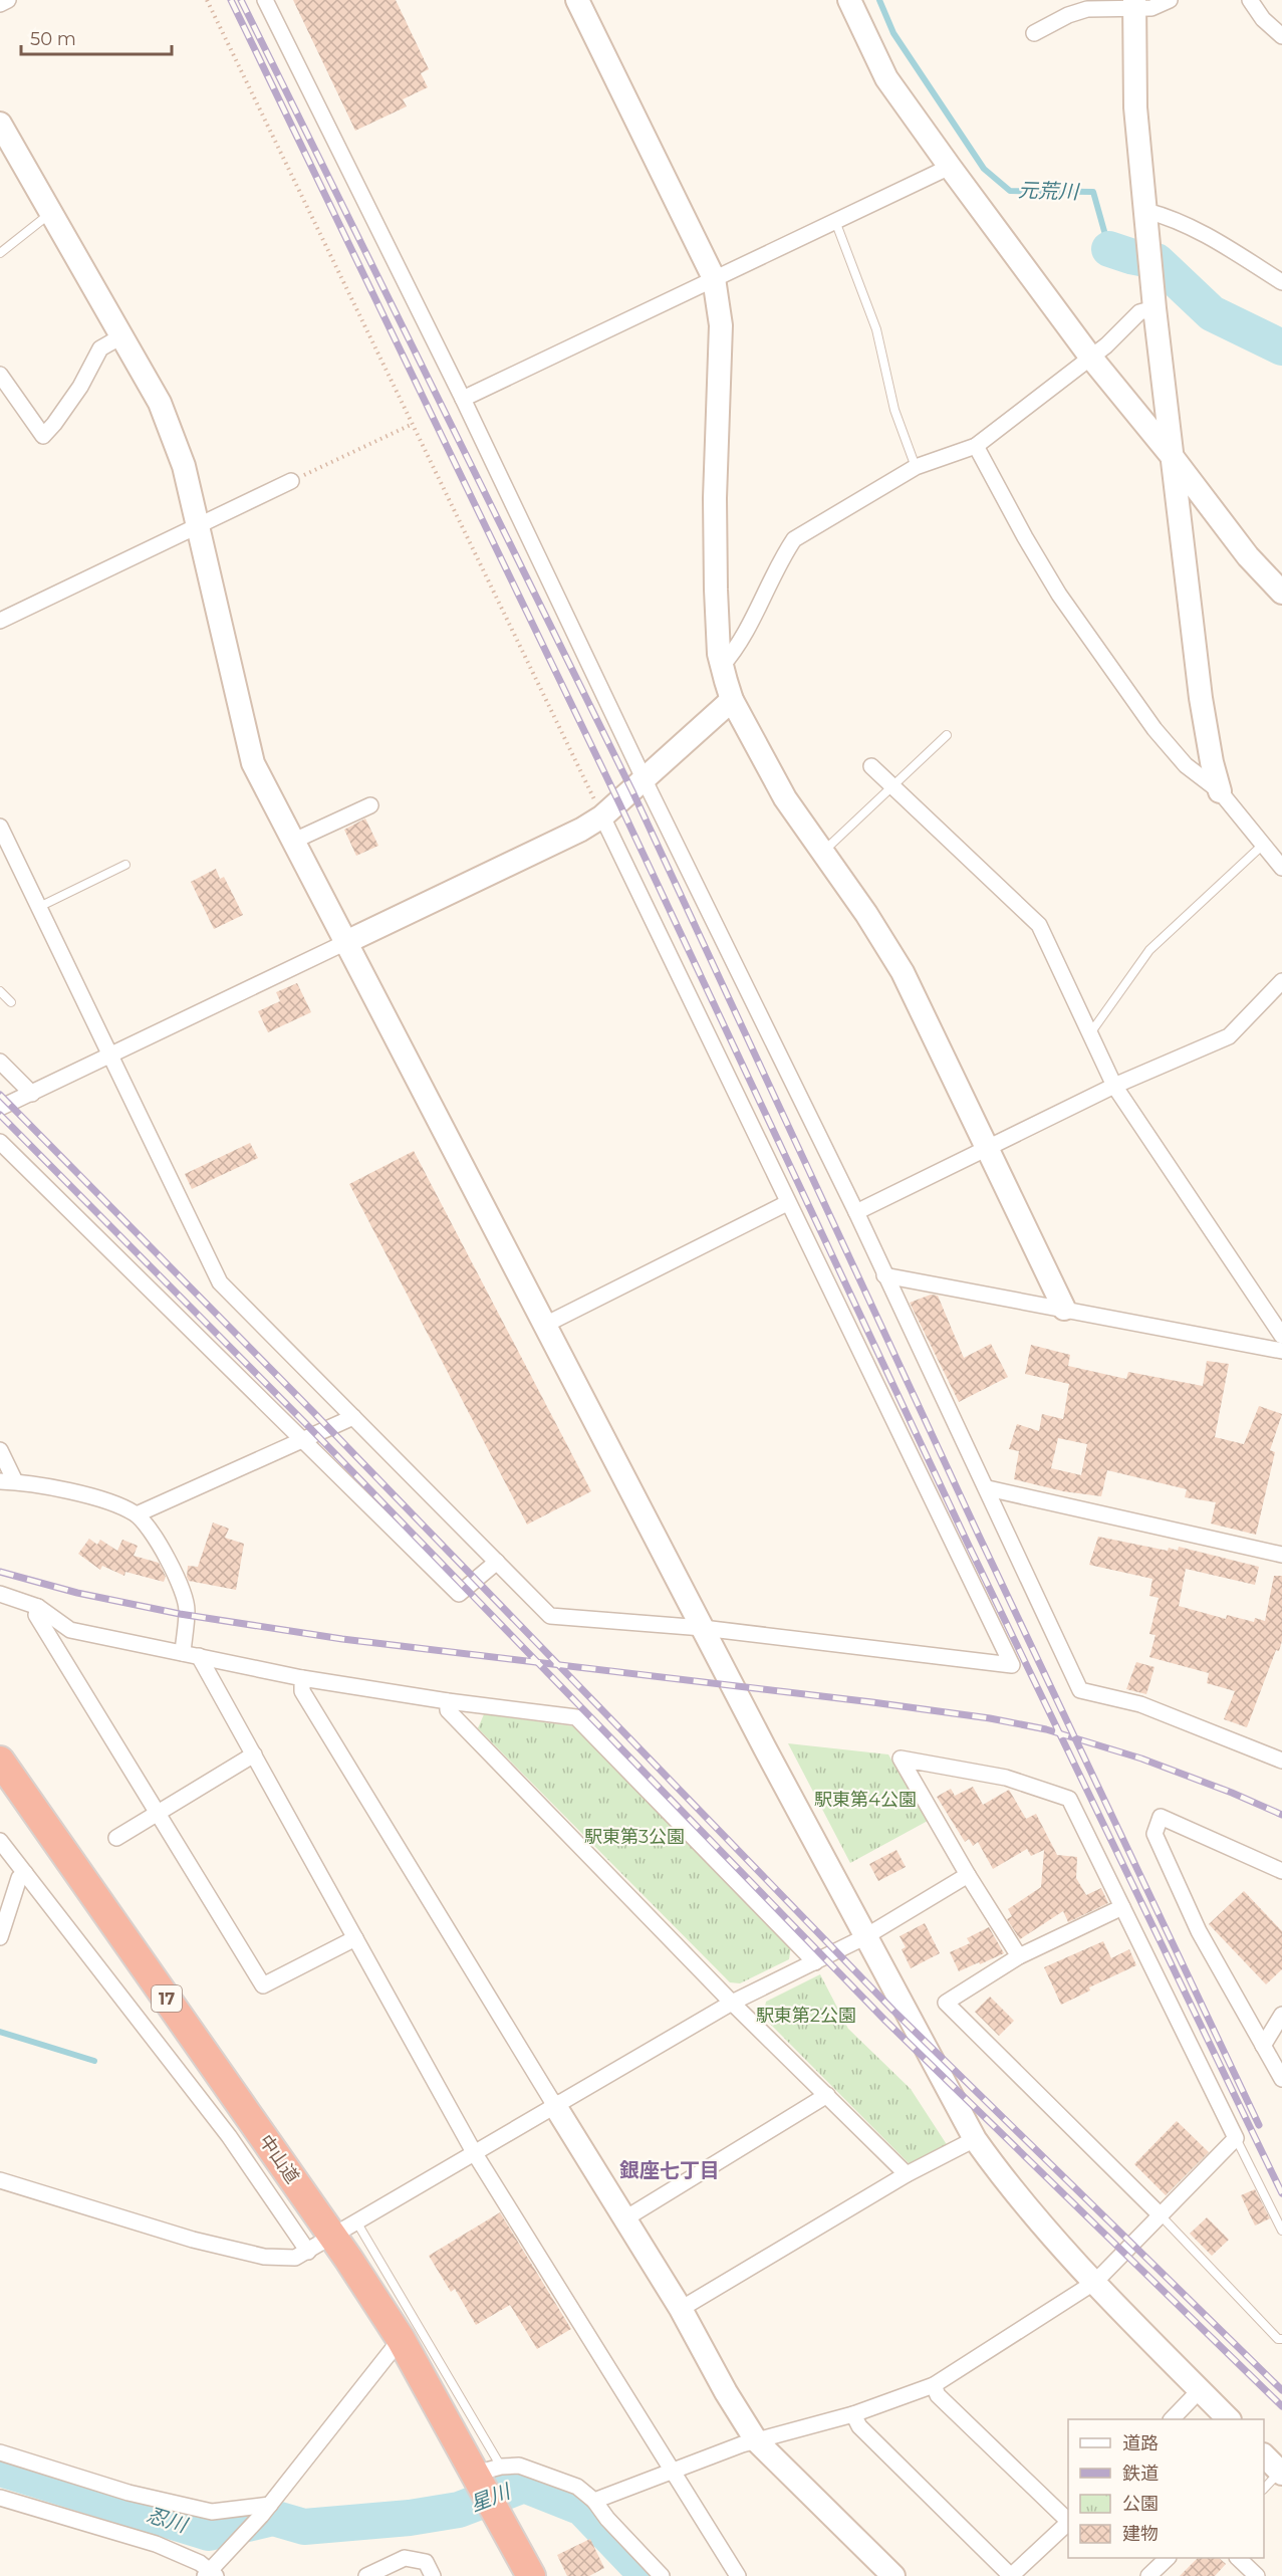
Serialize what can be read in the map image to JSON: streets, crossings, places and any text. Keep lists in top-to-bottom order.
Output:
{
  "streets": {
    "highway": ["17", "中山道"]
  },
  "districts": ["銀座七丁目"],
  "water": ["元荒川", "星川", "忍川"],
  "parks": ["駅東第4公園", "駅東第3公園", "駅東第2公園"],
  "legend": [
    "道路",
    "鉄道",
    "公園",
    "建物"
  ],
  "scale_bar": "50 m"
}
